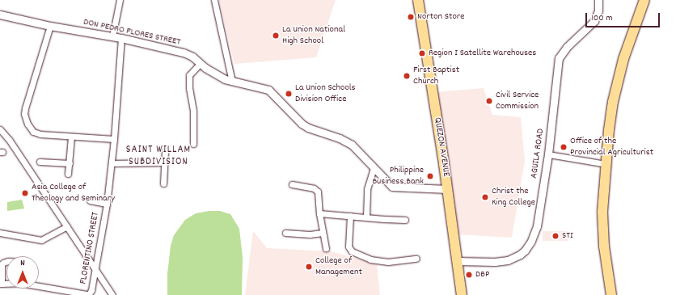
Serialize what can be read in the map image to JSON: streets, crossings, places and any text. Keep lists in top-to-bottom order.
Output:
{
  "streets": {
    "main road": ["QUEZON AVENUE"],
    "street": ["DON PEDRO FLORES STREET", "AGUILA ROAD", "FLORENTINO STREET"]
  },
  "crossings": [
    ["DON PEDRO FLORES STREET", "QUEZON AVENUE"],
    ["DON PEDRO FLORES STREET", "FLORENTINO STREET"],
    ["QUEZON AVENUE", "AGUILA ROAD"]
  ],
  "districts": ["SAINT WILLAM SUBDIVISION"],
  "places": [
    "Norton Store",
    "La Union National High School",
    "Region I Satellite Warehouses",
    "First Baptist Church",
    "La Union Schools Division Office",
    "Civil Service Commission",
    "Office of the Provincial Agriculturist",
    "Philippine Business Bank",
    "Asia College of Theology and Seminary",
    "Christ the King College",
    "STI",
    "College of Management",
    "DBP"
  ],
  "scale_bar": "100 m",
  "north": "top"
}
